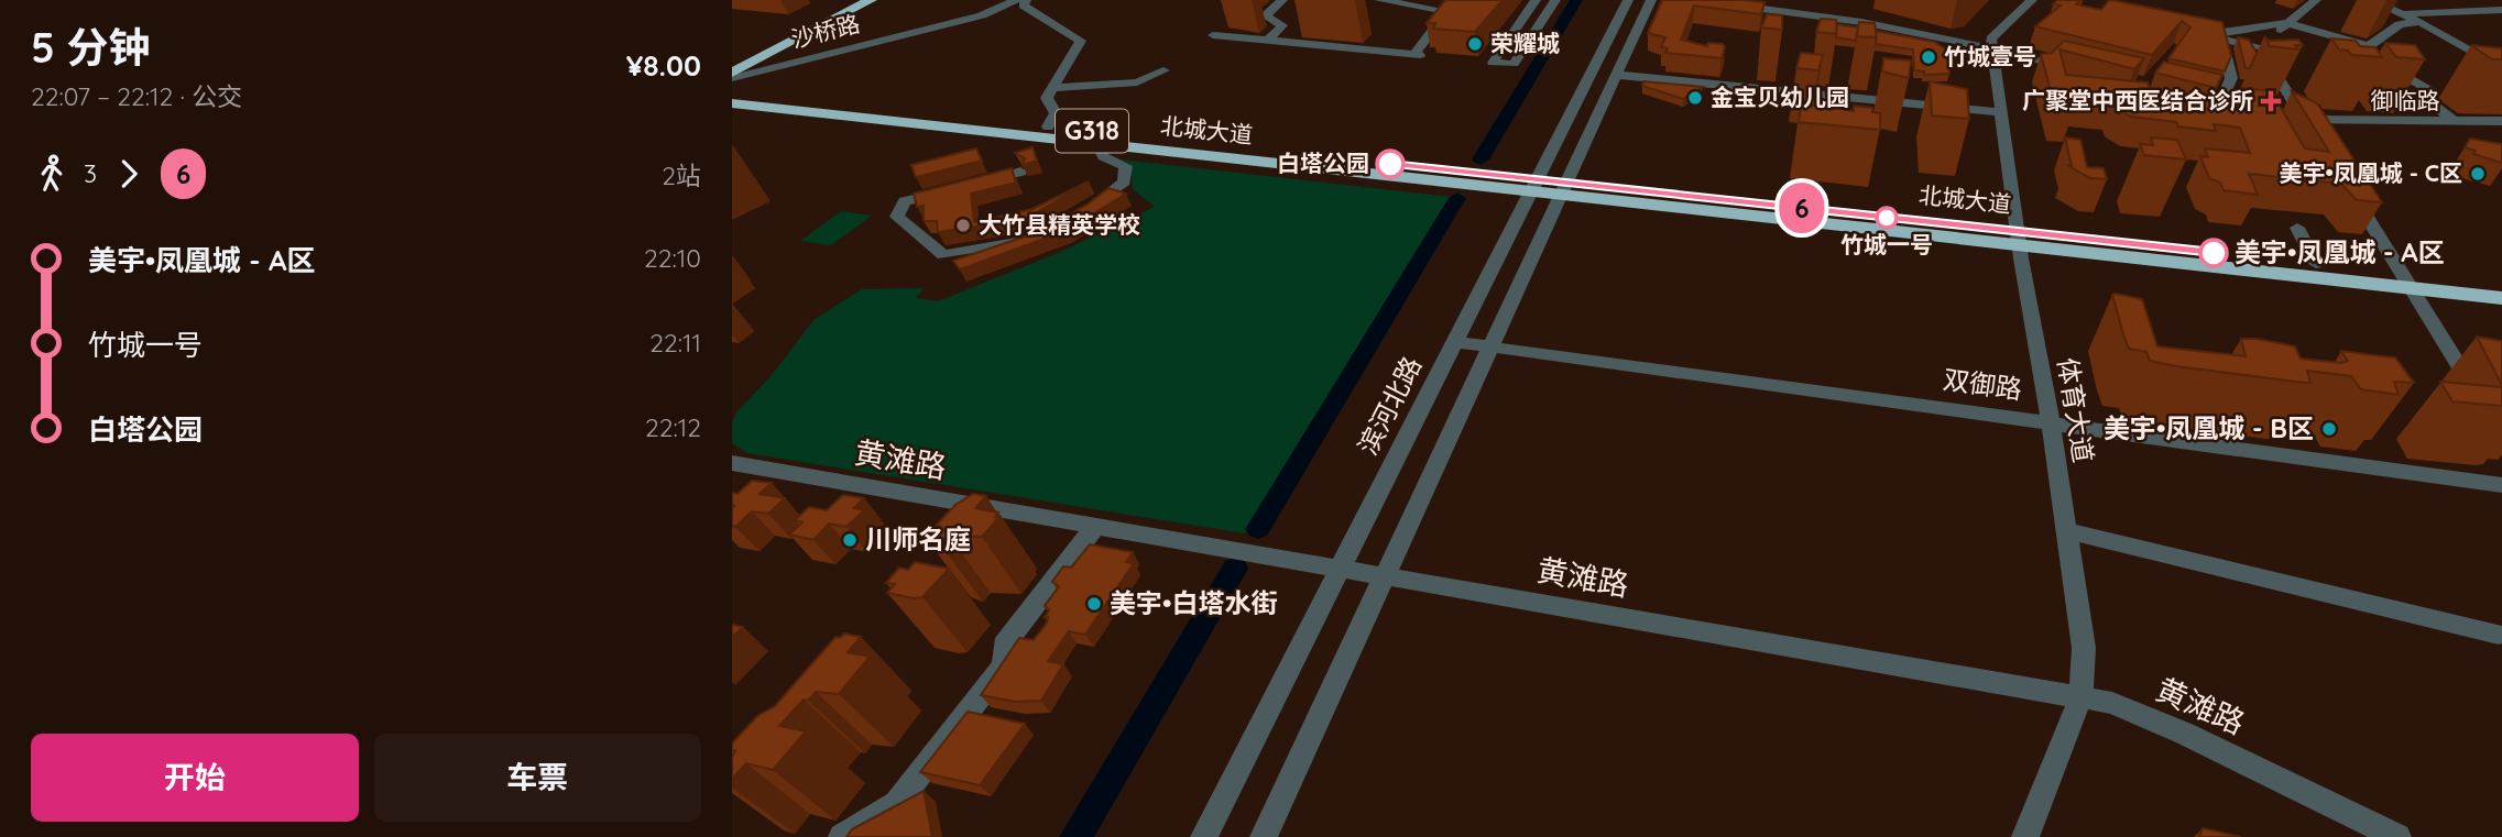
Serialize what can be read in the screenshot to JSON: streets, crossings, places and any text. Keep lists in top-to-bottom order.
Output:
{
  "streets": {
    "highway": ["G318", "北城大道"],
    "street": [
      "沙桥路",
      "御临路",
      "双御路",
      "滨河北路",
      "体育大道",
      "黄滩路"
    ]
  },
  "crossings": [
    ["北城大道", "滨河北路"],
    ["北城大道", "体育大道"],
    ["双御路", "滨河北路"],
    ["双御路", "体育大道"],
    ["滨河北路", "黄滩路"],
    ["体育大道", "黄滩路"]
  ],
  "places": {
    "other": [
      "荣耀城",
      "竹城壹号",
      "金宝贝幼儿园",
      "白塔公园",
      "美宇•凤凰城 - C区",
      "竹城一号",
      "大竹县精英学校",
      "美宇•凤凰城 - A区",
      "美宇•凤凰城 - B区",
      "川师名庭",
      "美宇•白塔水街"
    ],
    "health": ["广聚堂中西医结合诊所"]
  },
  "lines": ["bus line 6"],
  "page": {
    "heading": ["5 分钟", "22:07 – 22:12 · 公交", "¥8.00"],
    "on_map": "6",
    "legs": ["3", "6", "2站"],
    "list": [
      {
        "name": "美宇•凤凰城 - A区",
        "value": "22:10"
      },
      {
        "name": "竹城一号",
        "value": "22:11"
      },
      {
        "name": "白塔公园",
        "value": "22:12"
      }
    ],
    "buttons": ["开始", "车票"]
  }
}
